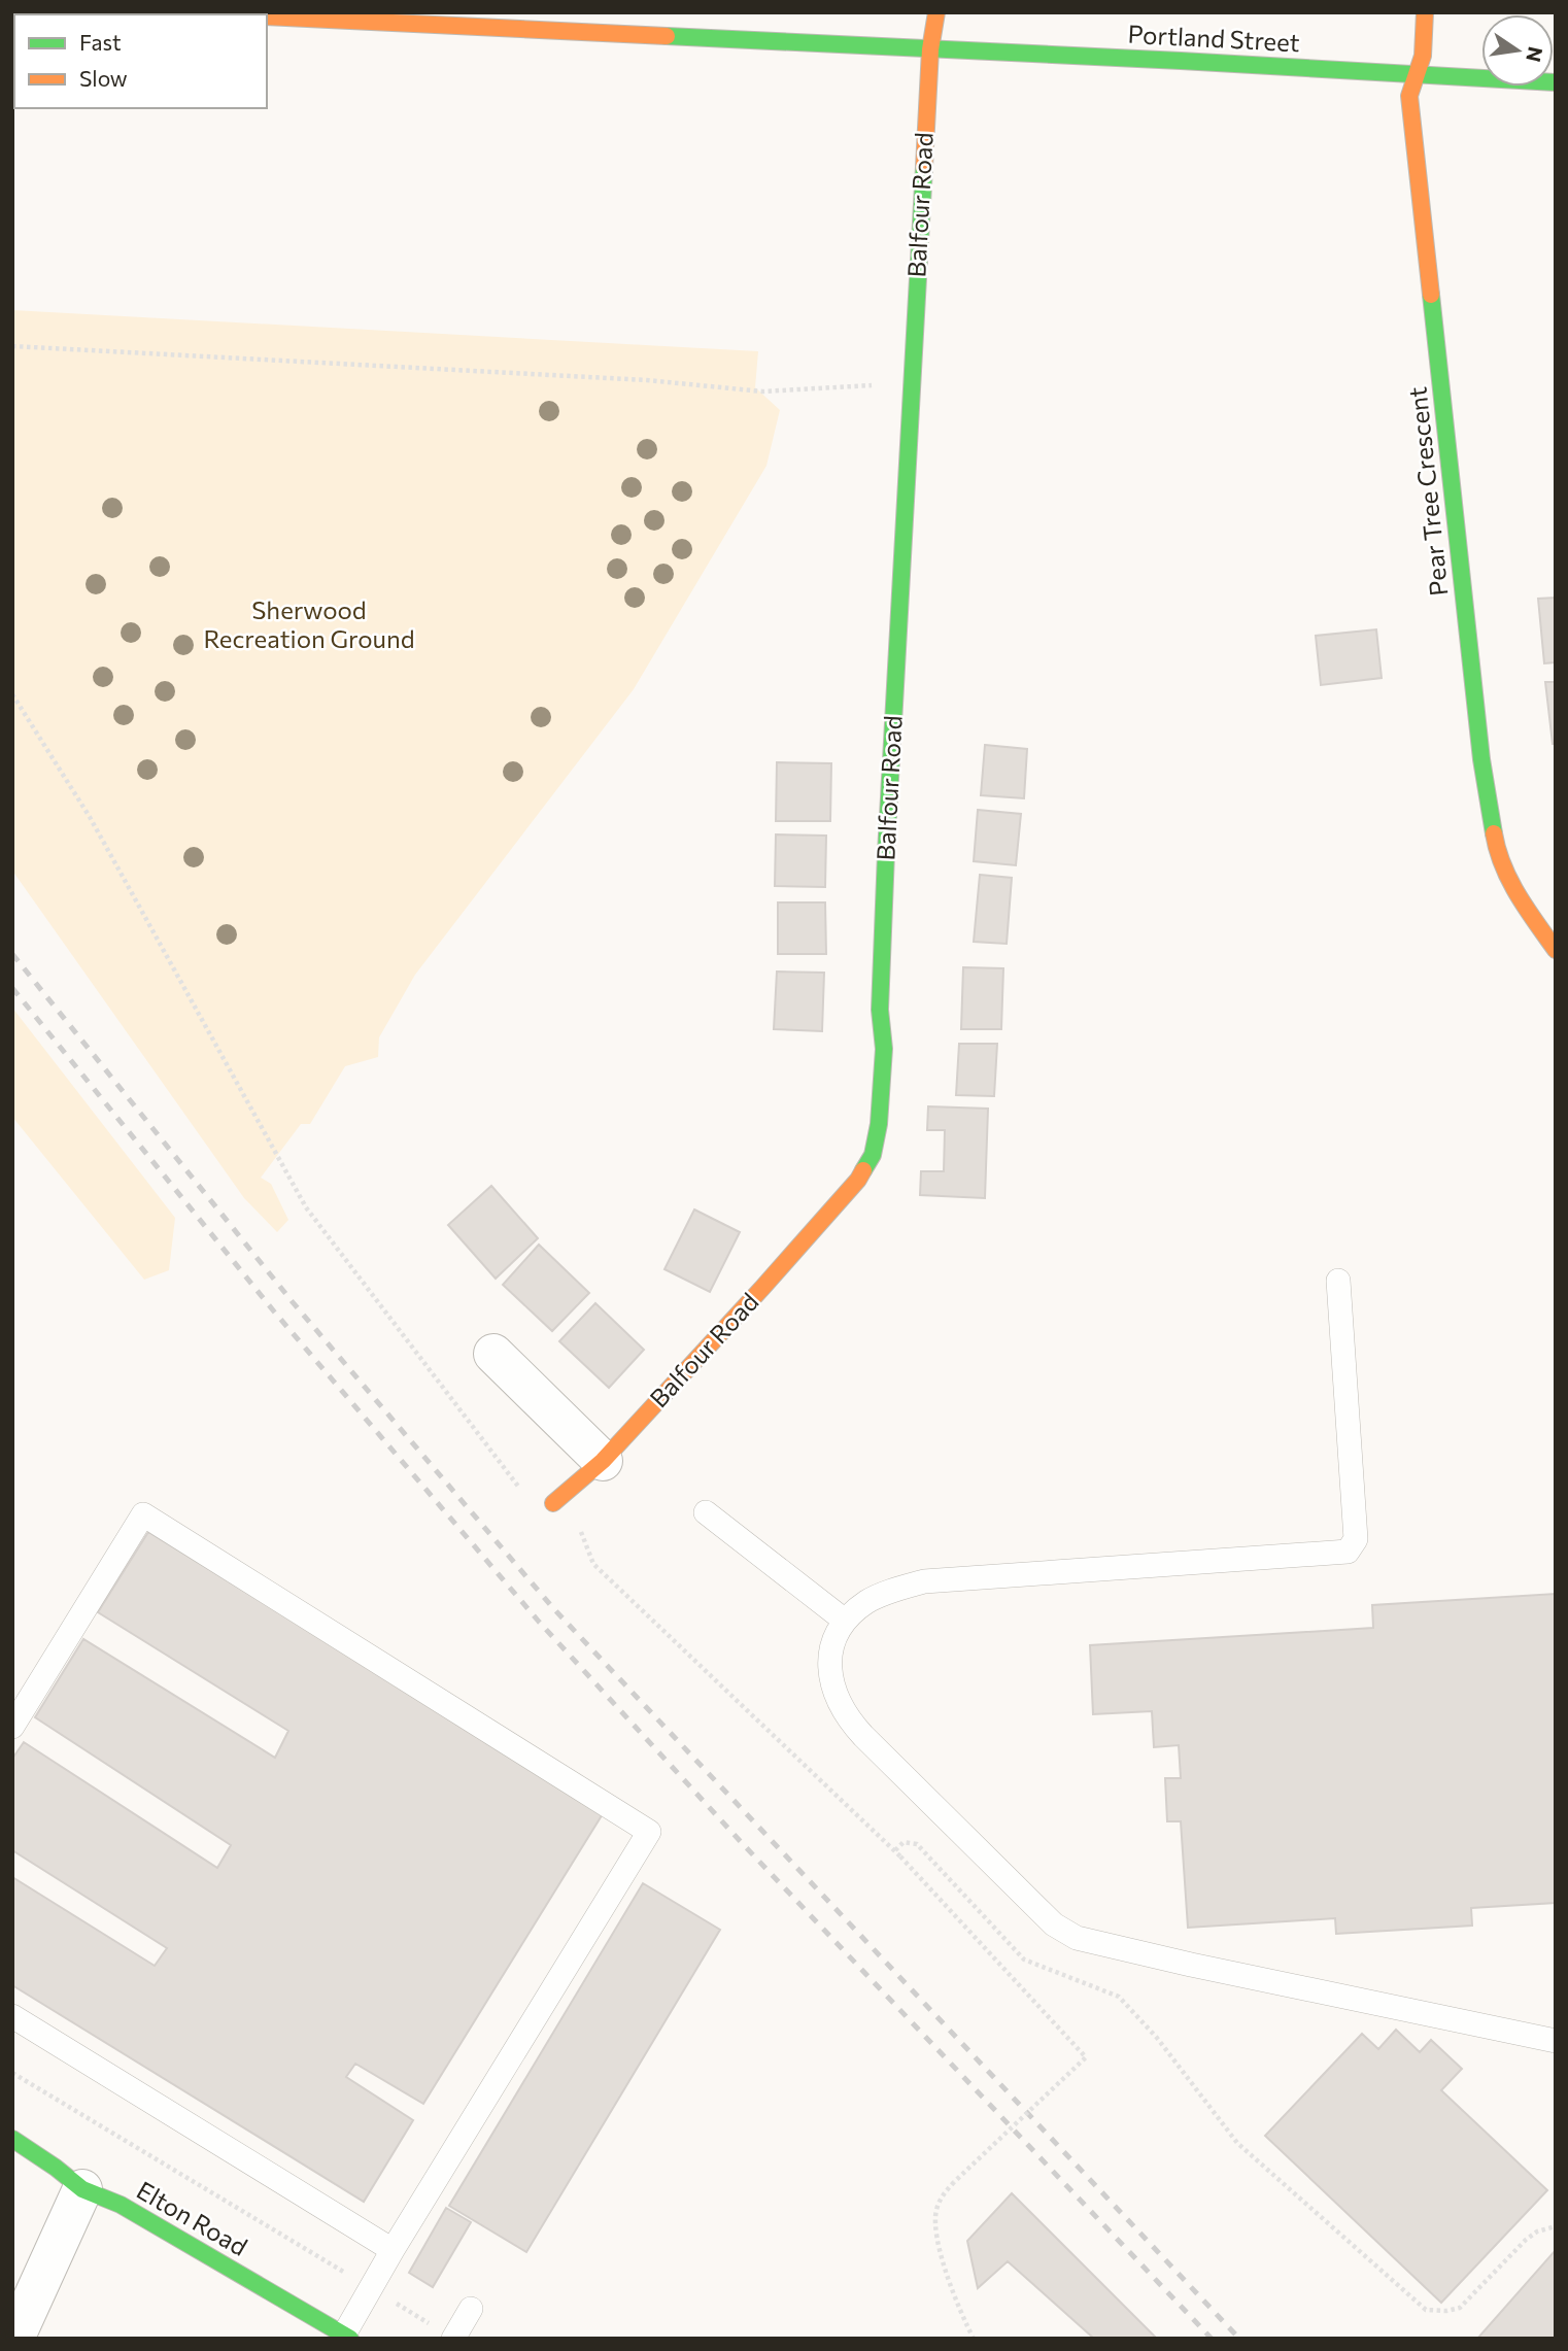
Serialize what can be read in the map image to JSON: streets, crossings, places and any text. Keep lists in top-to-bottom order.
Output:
{
  "streets": {
    "street": [
      "Portland Street",
      "Balfour Road",
      "Pear Tree Crescent",
      "Elton Road"
    ]
  },
  "crossings": [
    ["Portland Street", "Balfour Road"],
    ["Portland Street", "Pear Tree Crescent"]
  ],
  "parks": ["Sherwood Recreation Ground"],
  "legend": ["Fast", "Slow"],
  "north": "right"
}
